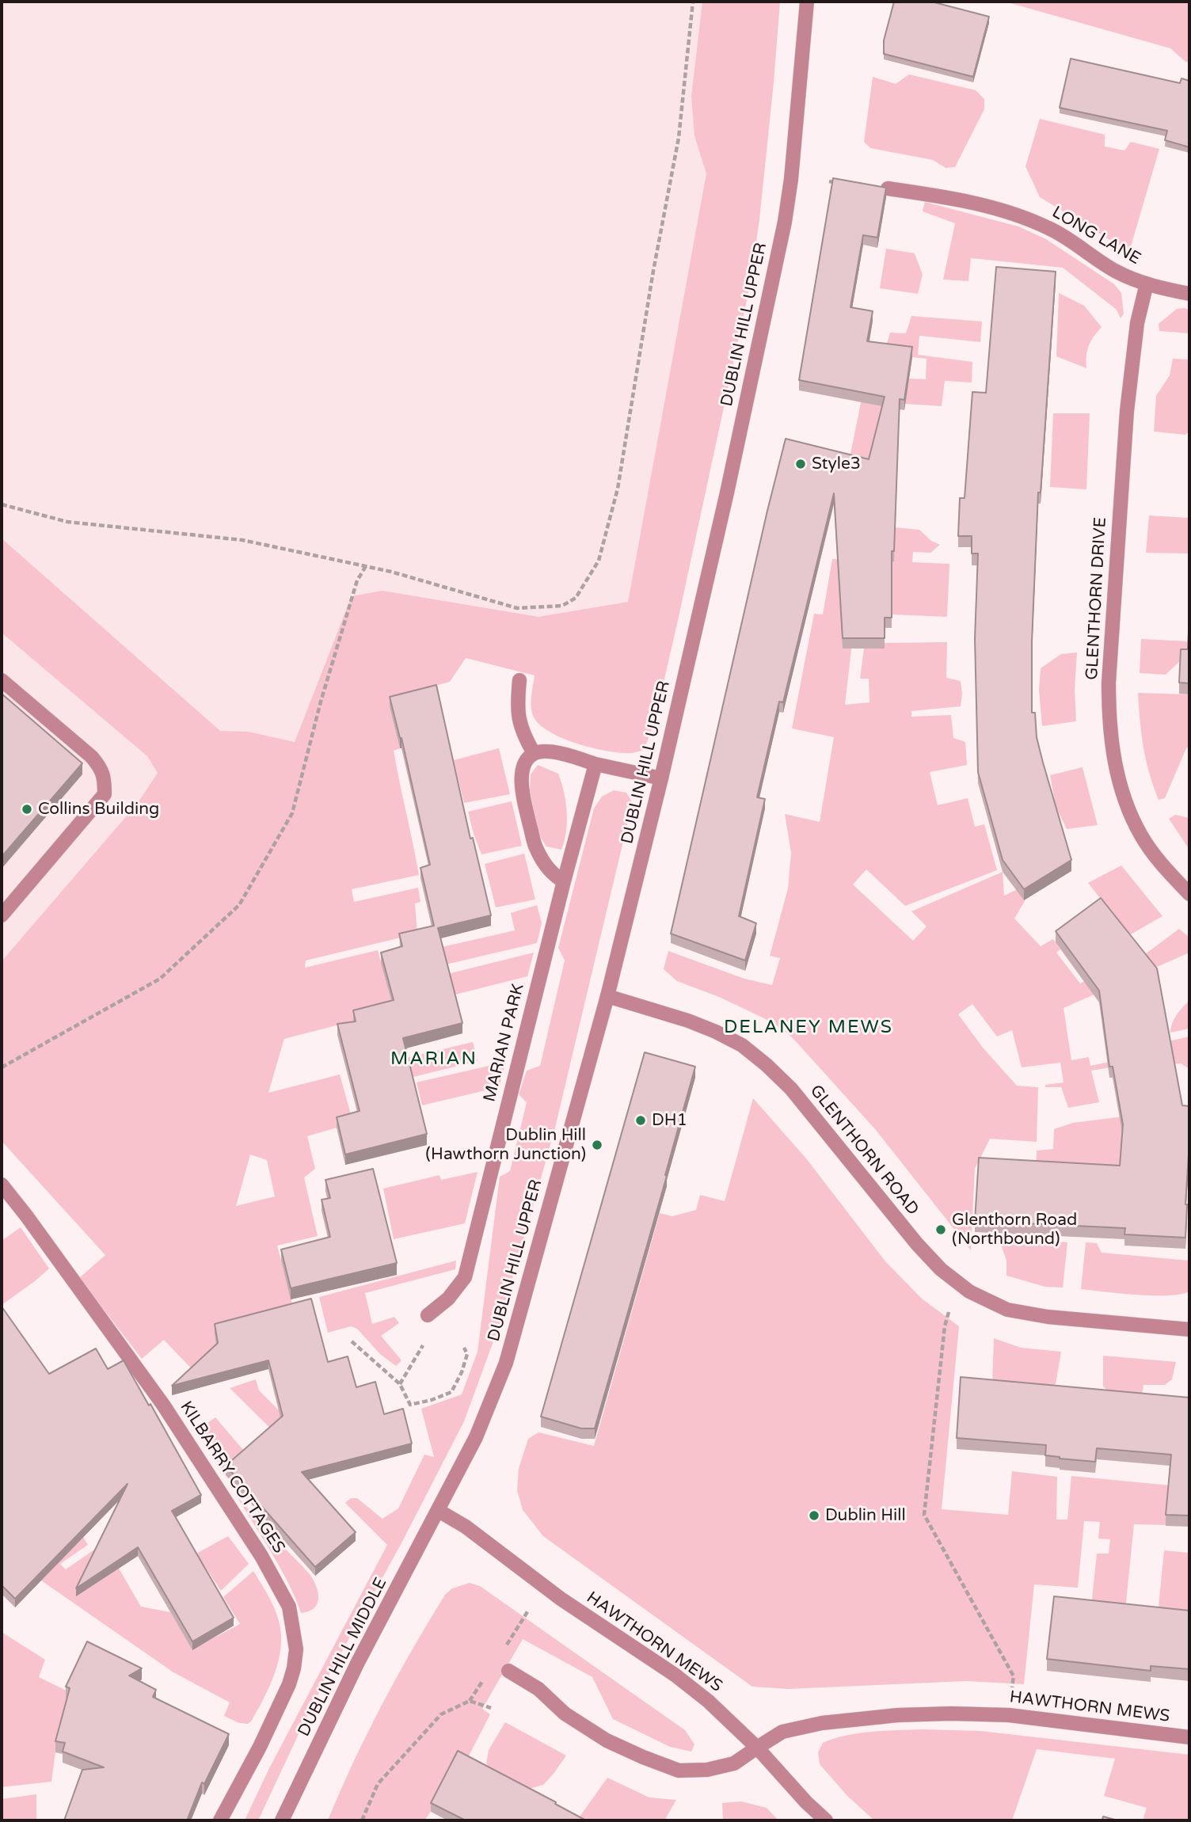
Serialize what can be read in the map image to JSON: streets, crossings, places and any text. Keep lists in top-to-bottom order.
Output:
{
  "streets": {
    "street": [
      "LONG LANE",
      "DUBLIN HILL UPPER",
      "GLENTHORN DRIVE",
      "MARIAN PARK",
      "GLENTHORN ROAD",
      "KILBARRY COTTAGES",
      "HAWTHORN MEWS",
      "DUBLIN HILL MIDDLE"
    ]
  },
  "crossings": [
    ["LONG LANE", "GLENTHORN DRIVE"],
    ["DUBLIN HILL UPPER", "GLENTHORN ROAD"],
    ["DUBLIN HILL UPPER", "HAWTHORN MEWS"],
    ["DUBLIN HILL UPPER", "DUBLIN HILL MIDDLE"],
    ["HAWTHORN MEWS", "DUBLIN HILL MIDDLE"]
  ],
  "districts": ["DELANEY MEWS", "MARIAN"],
  "places": [
    "Style3",
    "Collins Building",
    "DH1",
    "Dublin Hill (Hawthorn Junction)",
    "Glenthorn Road (Northbound)",
    "Dublin Hill"
  ]
}
